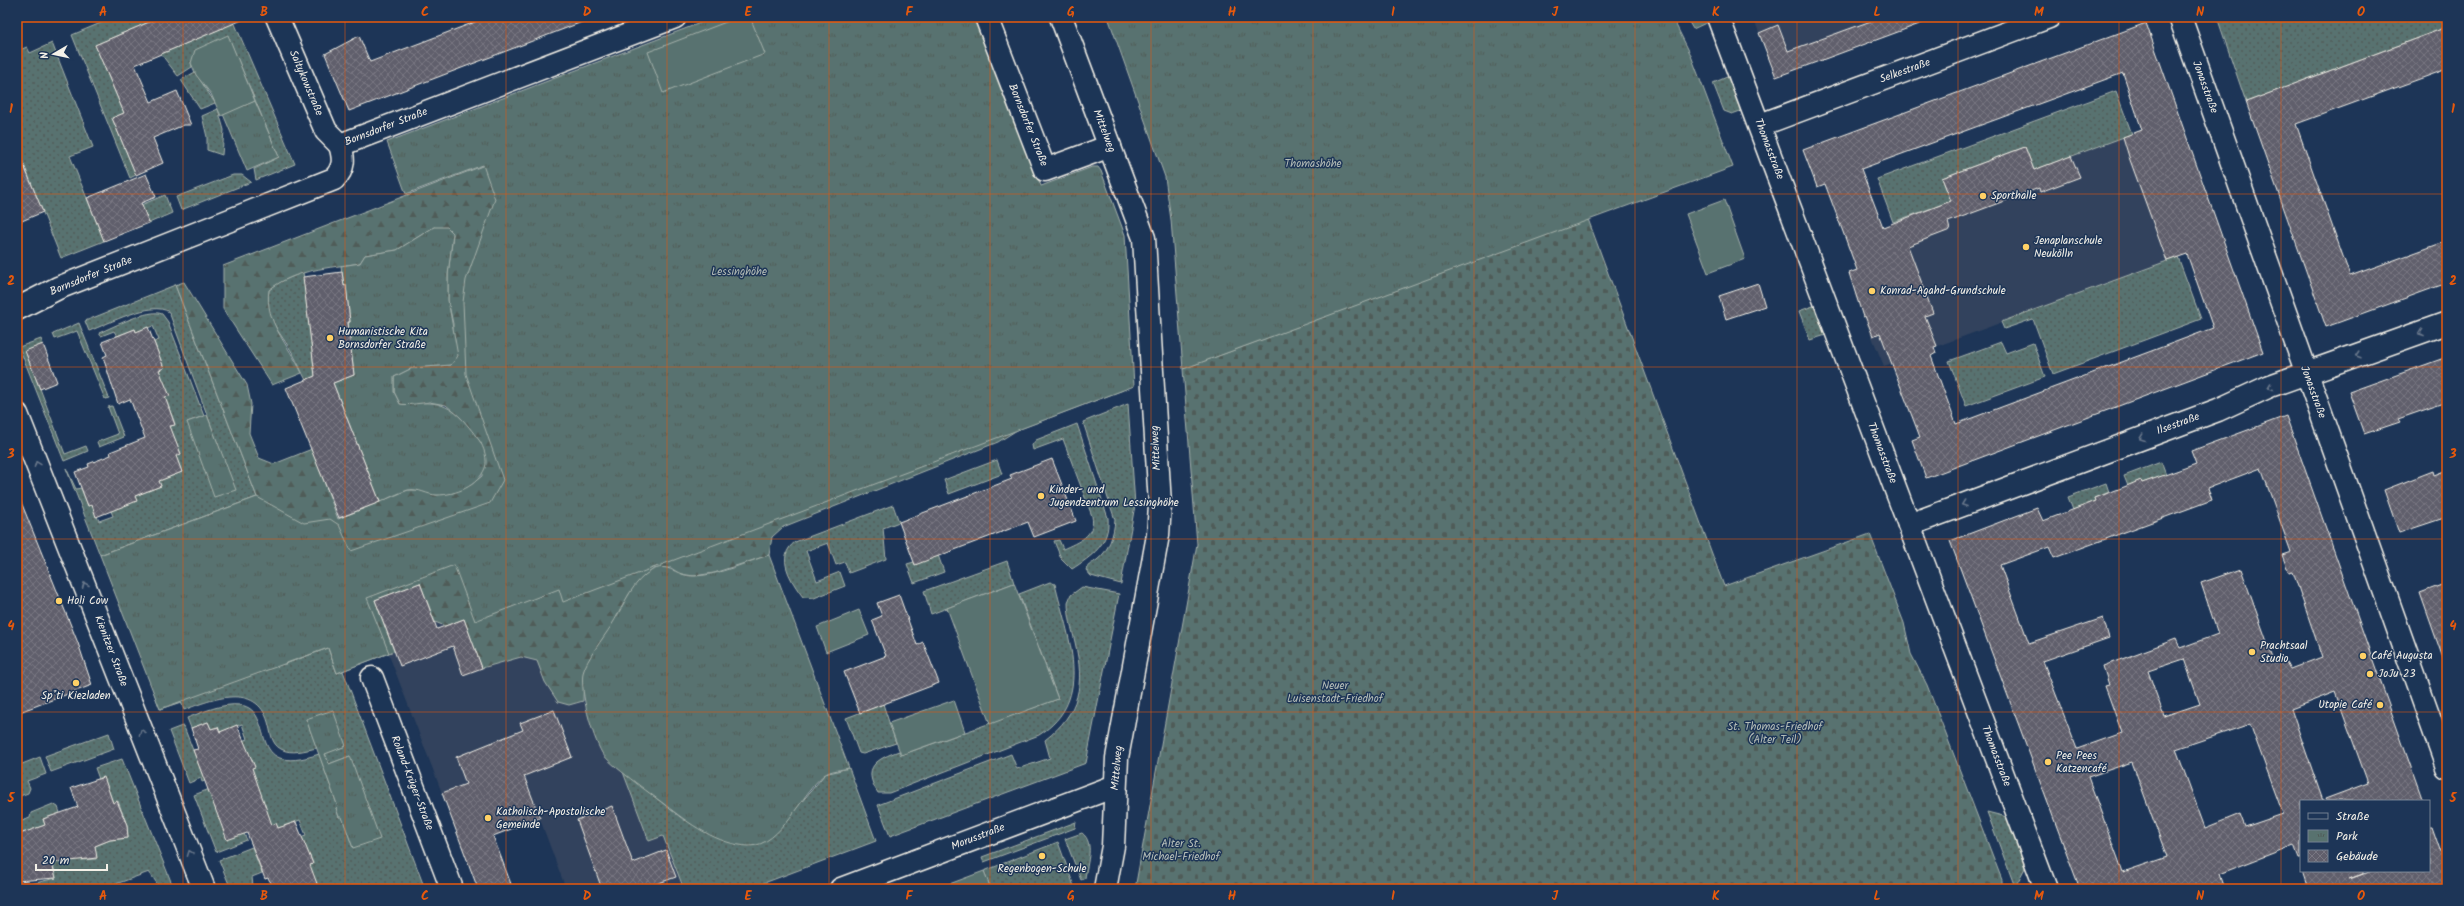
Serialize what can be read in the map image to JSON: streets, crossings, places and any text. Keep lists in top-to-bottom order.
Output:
{
  "streets": {
    "street": [
      "Selkestraße",
      "Saltykowstraße",
      "Jonasstraße",
      "Bornsdorfer Straße",
      "Mittelweg",
      "Thomasstraße",
      "Ilsestraße",
      "Kienitzer Straße",
      "Roland-Krüger-Straße",
      "Morusstraße"
    ]
  },
  "crossings": [
    ["Selkestraße", "Thomasstraße"],
    ["Saltykowstraße", "Bornsdorfer Straße"],
    ["Jonasstraße", "Ilsestraße"],
    ["Bornsdorfer Straße", "Mittelweg"],
    ["Mittelweg", "Morusstraße"],
    ["Thomasstraße", "Ilsestraße"]
  ],
  "one_way": ["Ilsestraße", "Kienitzer Straße"],
  "parks": [
    "Thomashöhe",
    "Lessinghöhe",
    "Neuer Luisenstadt-Friedhof",
    "St. Thomas-Friedhof (Alter Teil)",
    "Alter St. Michael-Friedhof"
  ],
  "places": [
    "Sporthalle",
    "Jenaplanschule Neukölln",
    "Konrad-Agahd-Grundschule",
    "Humanistische Kita Bornsdorfer Straße",
    "Kinder- und Jugendzentrum Lessinghöhe",
    "Holi Cow",
    "Prachtsaal Studio",
    "Café Augusta",
    "JoJu 23",
    "Sp*ti Kiezladen",
    "Utopie Café",
    "Pee Pees Katzencafé",
    "Katholisch-Apostolische Gemeinde",
    "Regenbogen-Schule"
  ],
  "legend": ["Straße", "Park", "Gebäude"],
  "scale_bar": "20 m",
  "north": "left",
  "grid": {
    "columns": [
      "A",
      "B",
      "C",
      "D",
      "E",
      "F",
      "G",
      "H",
      "I",
      "J",
      "K",
      "L",
      "M",
      "N",
      "O"
    ],
    "rows": [
      "1",
      "2",
      "3",
      "4",
      "5"
    ]
  }
}
